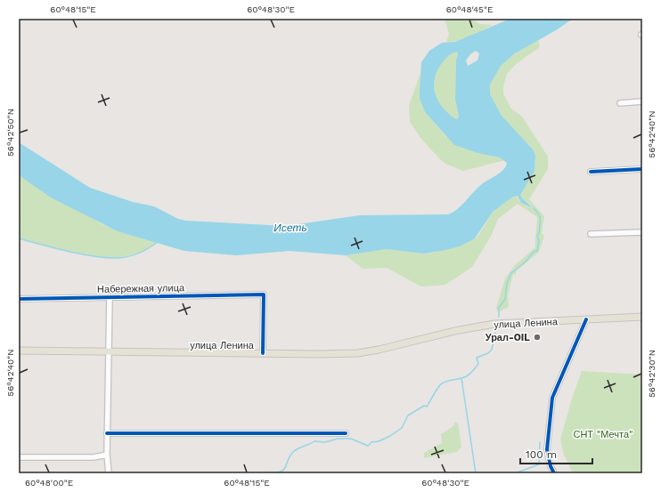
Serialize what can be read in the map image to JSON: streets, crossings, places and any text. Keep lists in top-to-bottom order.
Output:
{
  "streets": {
    "main road": ["улица Ленина"],
    "street": ["Набережная улица"]
  },
  "crossings": [
    ["Набережная улица", "улица Ленина"]
  ],
  "water": ["Исеть"],
  "parks": ["СНТ \"Мечта\""],
  "places": ["Урал-OIL"],
  "scale_bar": "100 m",
  "coordinates": [
    "60°48'15\"E",
    "60°48'30\"E",
    "60°48'45\"E",
    "56°42'50\"N",
    "56°42'40\"N",
    "56°42'30\"N",
    "60°48'00\"E"
  ]
}
